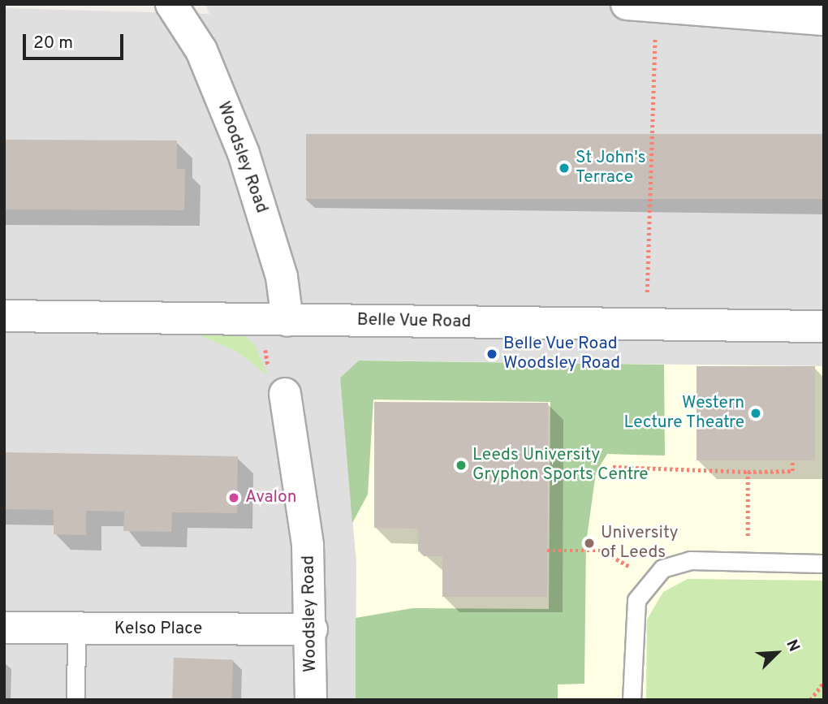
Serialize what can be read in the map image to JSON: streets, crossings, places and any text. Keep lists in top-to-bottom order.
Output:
{
  "streets": {
    "street": ["Woodsley Road", "Belle Vue Road", "Kelso Place"]
  },
  "crossings": [
    ["Woodsley Road", "Belle Vue Road"],
    ["Woodsley Road", "Kelso Place"]
  ],
  "places": [
    "St John's Terrace",
    "Belle Vue Road Woodsley Road",
    "Western Lecture Theatre",
    "Leeds University Gryphon Sports Centre",
    "Avalon",
    "University of Leeds"
  ],
  "scale_bar": "20 m",
  "north": "top right"
}
